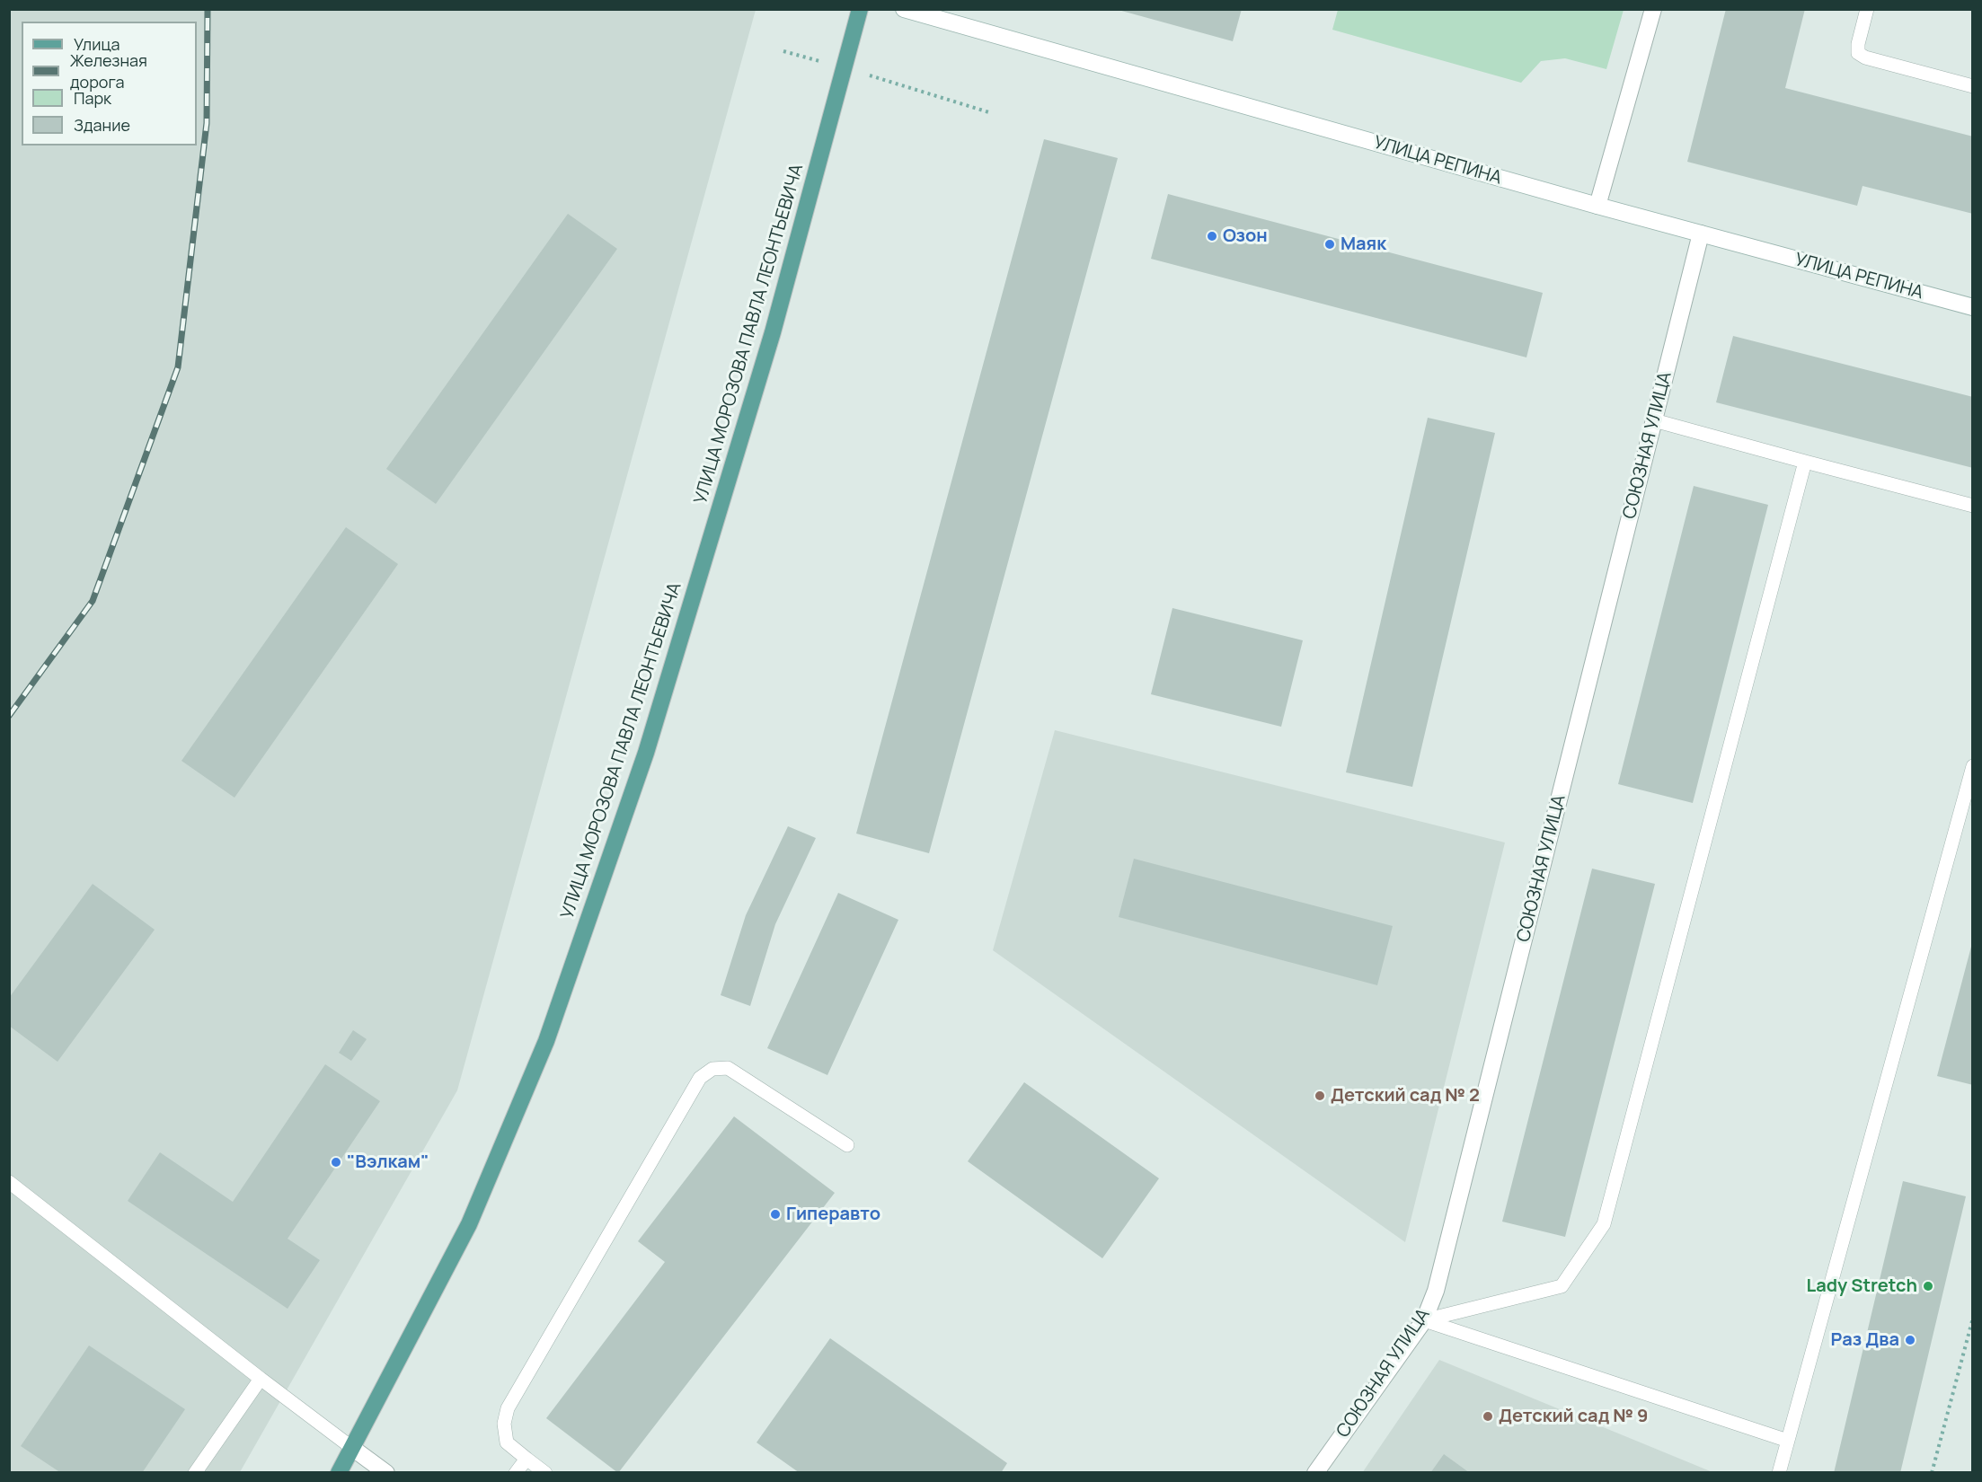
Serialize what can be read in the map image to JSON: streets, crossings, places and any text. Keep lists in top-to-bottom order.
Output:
{
  "streets": {
    "main road": ["УЛИЦА МОРОЗОВА ПАВЛА ЛЕОНТЬЕВИЧА"],
    "street": ["УЛИЦА РЕПИНА", "СОЮЗНАЯ УЛИЦА"]
  },
  "crossings": [
    ["УЛИЦА РЕПИНА", "СОЮЗНАЯ УЛИЦА"]
  ],
  "places": [
    "Озон",
    "Маяк",
    "Детский сад № 2",
    "\"Вэлкам\"",
    "Гиперавто",
    "Lady Stretch",
    "Раз Два",
    "Детский сад № 9"
  ],
  "legend": [
    "Улица",
    "Железная дорога",
    "Парк",
    "Здание"
  ]
}
